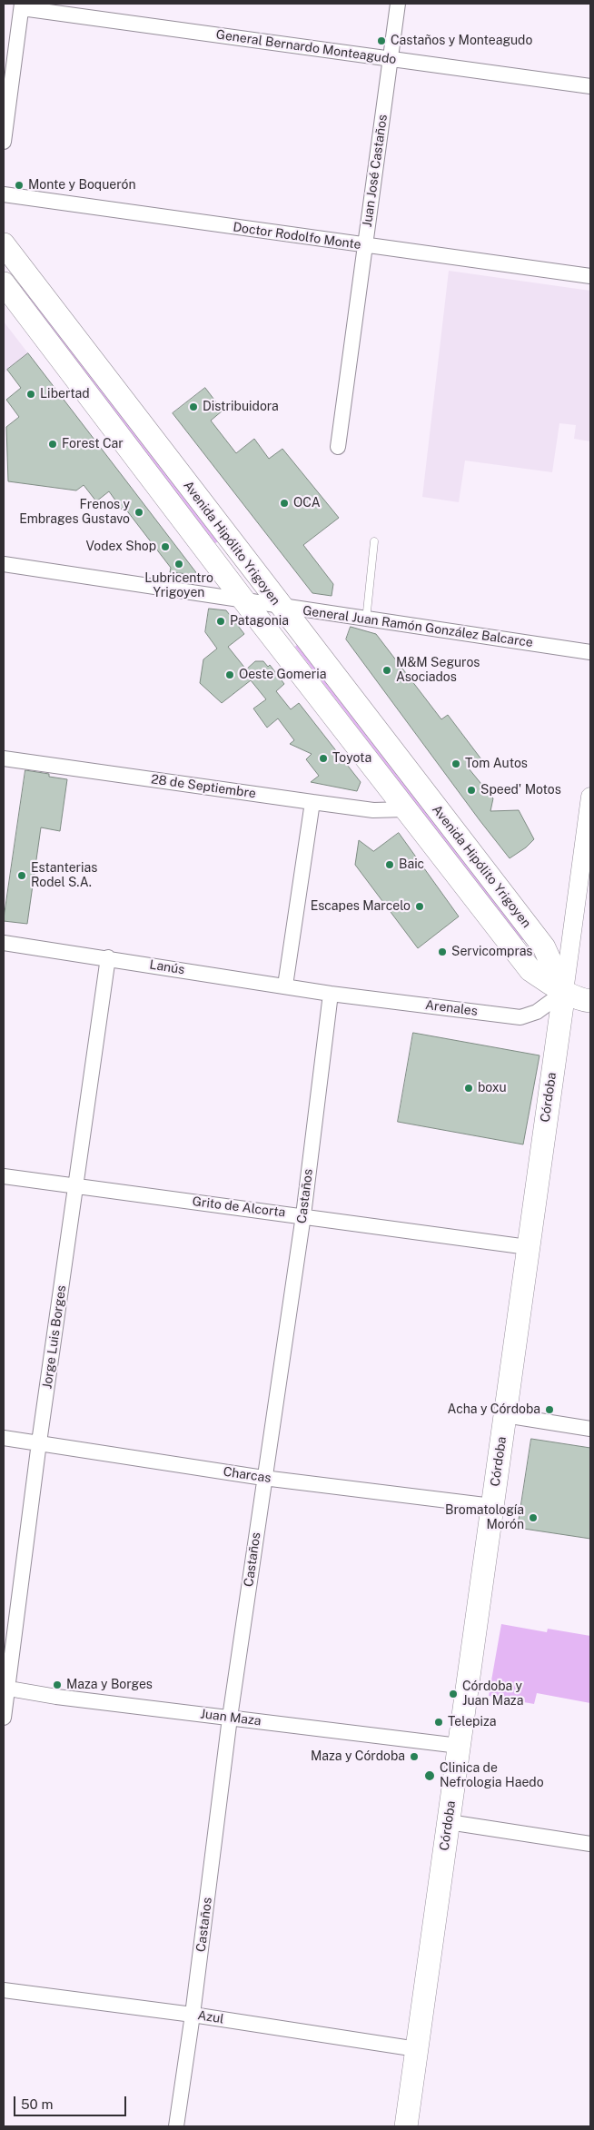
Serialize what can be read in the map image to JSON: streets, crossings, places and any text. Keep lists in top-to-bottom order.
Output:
{
  "streets": {
    "main road": ["Avenida Hipólito Yrigoyen", "Córdoba"],
    "street": [
      "General Bernardo Monteagudo",
      "Juan José Castaños",
      "Doctor Rodolfo Monte",
      "General Juan Ramón González Balcarce",
      "28 de Septiembre",
      "Lanús",
      "Arenales",
      "Castaños",
      "Grito de Alcorta",
      "Jorge Luis Borges",
      "Charcas",
      "Juan Maza",
      "Azul"
    ]
  },
  "crossings": [
    ["General Bernardo Monteagudo", "Juan José Castaños"],
    ["Juan José Castaños", "Doctor Rodolfo Monte"],
    ["Avenida Hipólito Yrigoyen", "General Juan Ramón González Balcarce"],
    ["Avenida Hipólito Yrigoyen", "28 de Septiembre"],
    ["Avenida Hipólito Yrigoyen", "Arenales"],
    ["Avenida Hipólito Yrigoyen", "Córdoba"],
    ["Lanús", "Arenales"],
    ["Lanús", "Castaños"],
    ["Lanús", "Jorge Luis Borges"],
    ["Arenales", "Córdoba"],
    ["Arenales", "Castaños"],
    ["Córdoba", "Grito de Alcorta"],
    ["Córdoba", "Charcas"],
    ["Córdoba", "Juan Maza"],
    ["Córdoba", "Azul"],
    ["Castaños", "Grito de Alcorta"],
    ["Castaños", "Charcas"],
    ["Castaños", "Juan Maza"],
    ["Castaños", "Azul"],
    ["Grito de Alcorta", "Jorge Luis Borges"],
    ["Jorge Luis Borges", "Charcas"],
    ["Jorge Luis Borges", "Juan Maza"]
  ],
  "places": [
    "Castaños y Monteagudo",
    "Monte y Boquerón",
    "Libertad",
    "Distribuidora",
    "Forest Car",
    "OCA",
    "Frenos y Embrages Gustavo",
    "Vodex Shop",
    "Lubricentro Yrigoyen",
    "Patagonia",
    "M&M Seguros Asociados",
    "Oeste Gomeria",
    "Toyota",
    "Tom Autos",
    "Speed' Motos",
    "Baic",
    "Estanterias Rodel S.A.",
    "Escapes Marcelo",
    "Servicompras",
    "boxu",
    "Acha y Córdoba",
    "Bromatología Morón",
    "Maza y Borges",
    "Córdoba y Juan Maza",
    "Telepiza",
    "Maza y Córdoba",
    "Clinica de Nefrologia Haedo"
  ],
  "scale_bar": "50 m"
}
